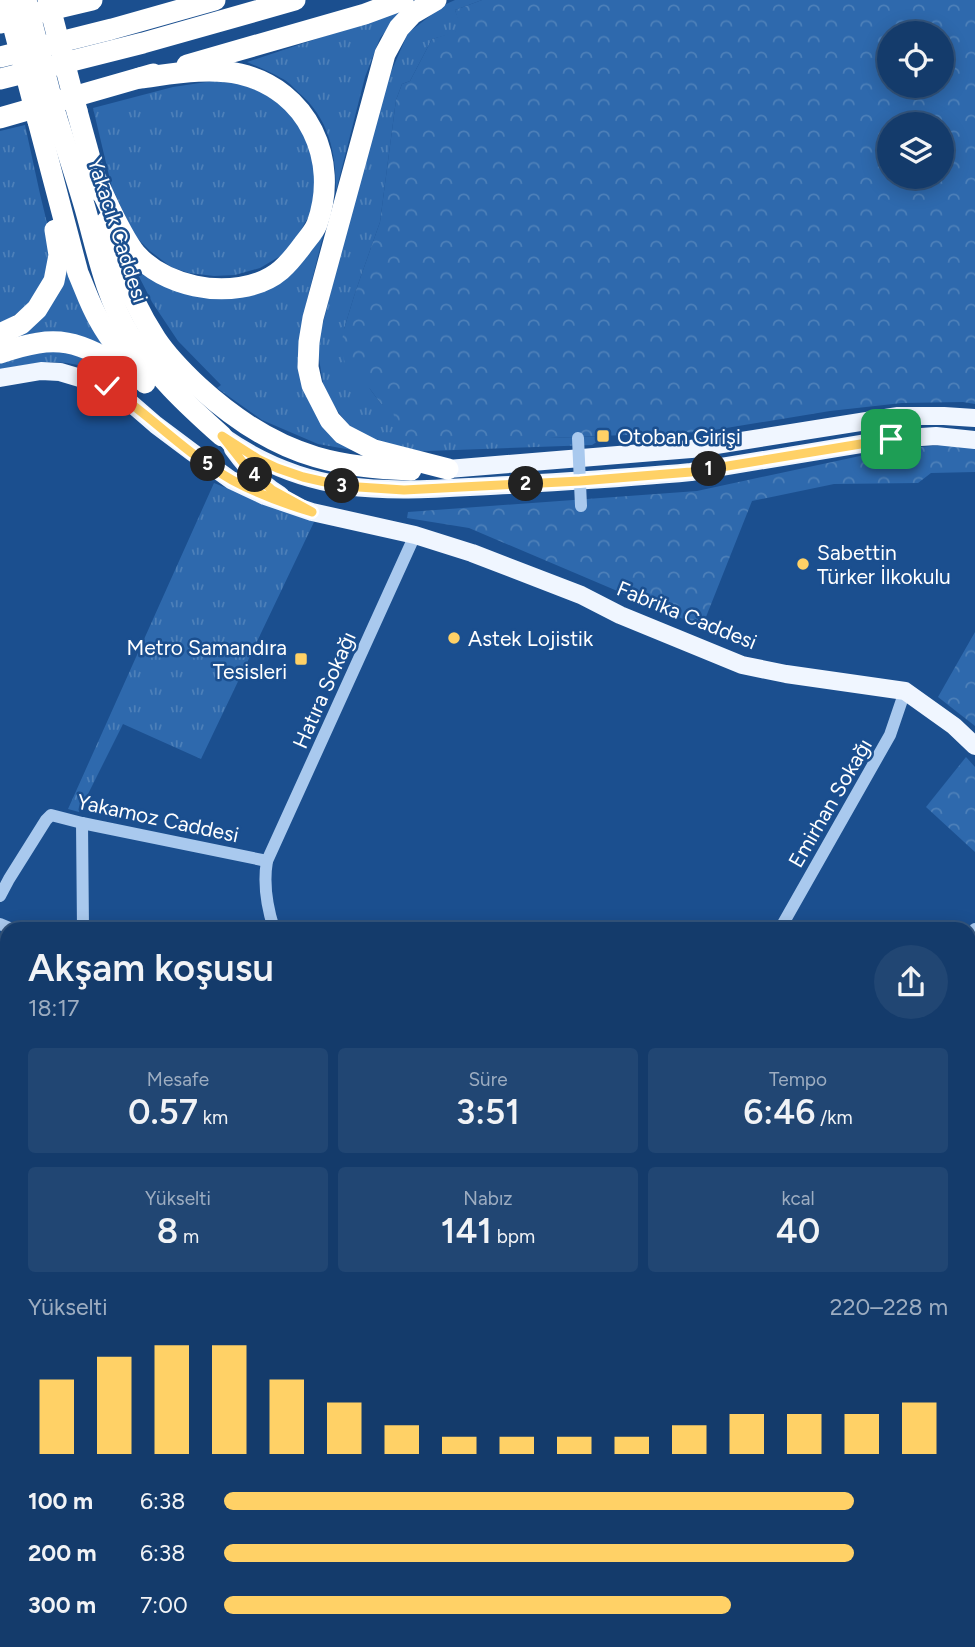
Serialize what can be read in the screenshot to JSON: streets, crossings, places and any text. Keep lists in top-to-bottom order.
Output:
{
  "streets": {
    "highway": ["Yakacık Caddesi"],
    "main road": ["Fabrika Caddesi"],
    "street": ["Hatıra Sokağı", "Emirhan Sokağı", "Yakamoz Caddesi"]
  },
  "crossings": [
    ["Fabrika Caddesi", "Hatıra Sokağı"],
    ["Fabrika Caddesi", "Emirhan Sokağı"],
    ["Hatıra Sokağı", "Yakamoz Caddesi"]
  ],
  "places": {
    "transit": ["Otoban Girişi", "Metro Samandıra Tesisleri"],
    "other": ["Sabettin Türker İlkokulu", "Astek Lojistik"]
  },
  "page": {
    "pins": [
      "5",
      "1",
      "4",
      "2",
      "3"
    ],
    "heading": ["Akşam koşusu", "18:17"],
    "stats": [
      ["Mesafe", "0.57 km"],
      ["Süre", "3:51"],
      ["Tempo", "6:46 /km"],
      ["Yükselti", "8 m"],
      ["Nabız", "141 bpm"],
      ["kcal", "40"]
    ],
    "chart": ["Yükselti", "220–228 m"],
    "list": [
      {
        "name": "100 m",
        "note": "6:38"
      },
      {
        "name": "200 m",
        "note": "6:38"
      },
      {
        "name": "300 m",
        "note": "7:00"
      }
    ]
  }
}
